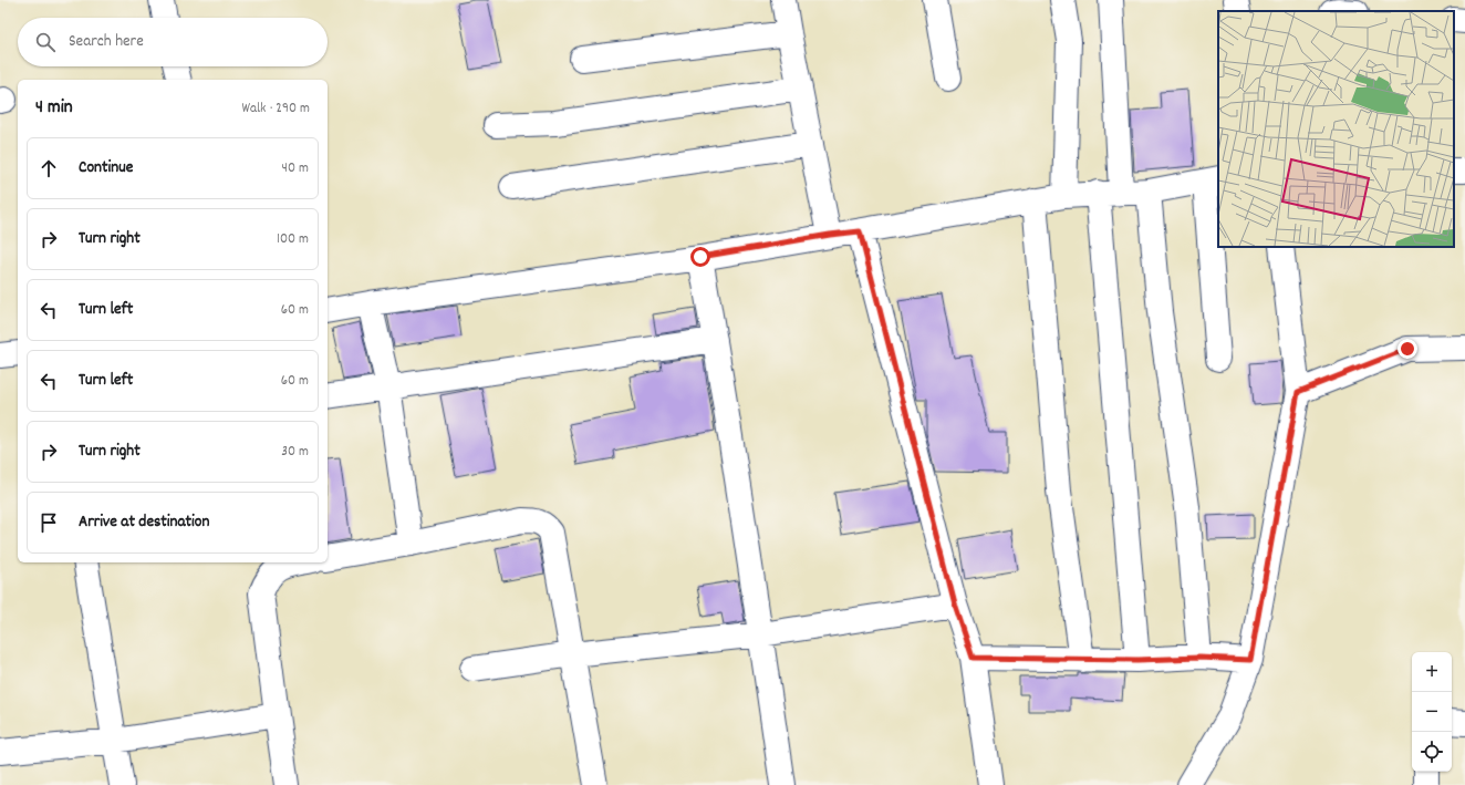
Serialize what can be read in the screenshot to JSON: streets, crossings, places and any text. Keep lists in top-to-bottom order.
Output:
{
  "page": {
    "search": "Search here",
    "heading": ["4 min", "Walk · 290 m"],
    "list": [
      ["Continue", "40 m"],
      ["Turn right", "100 m"],
      ["Turn left", "60 m"],
      ["Turn left", "60 m"],
      ["Turn right", "30 m"],
      "Arrive at destination"
    ],
    "map_buttons": ["+", "−"]
  }
}
